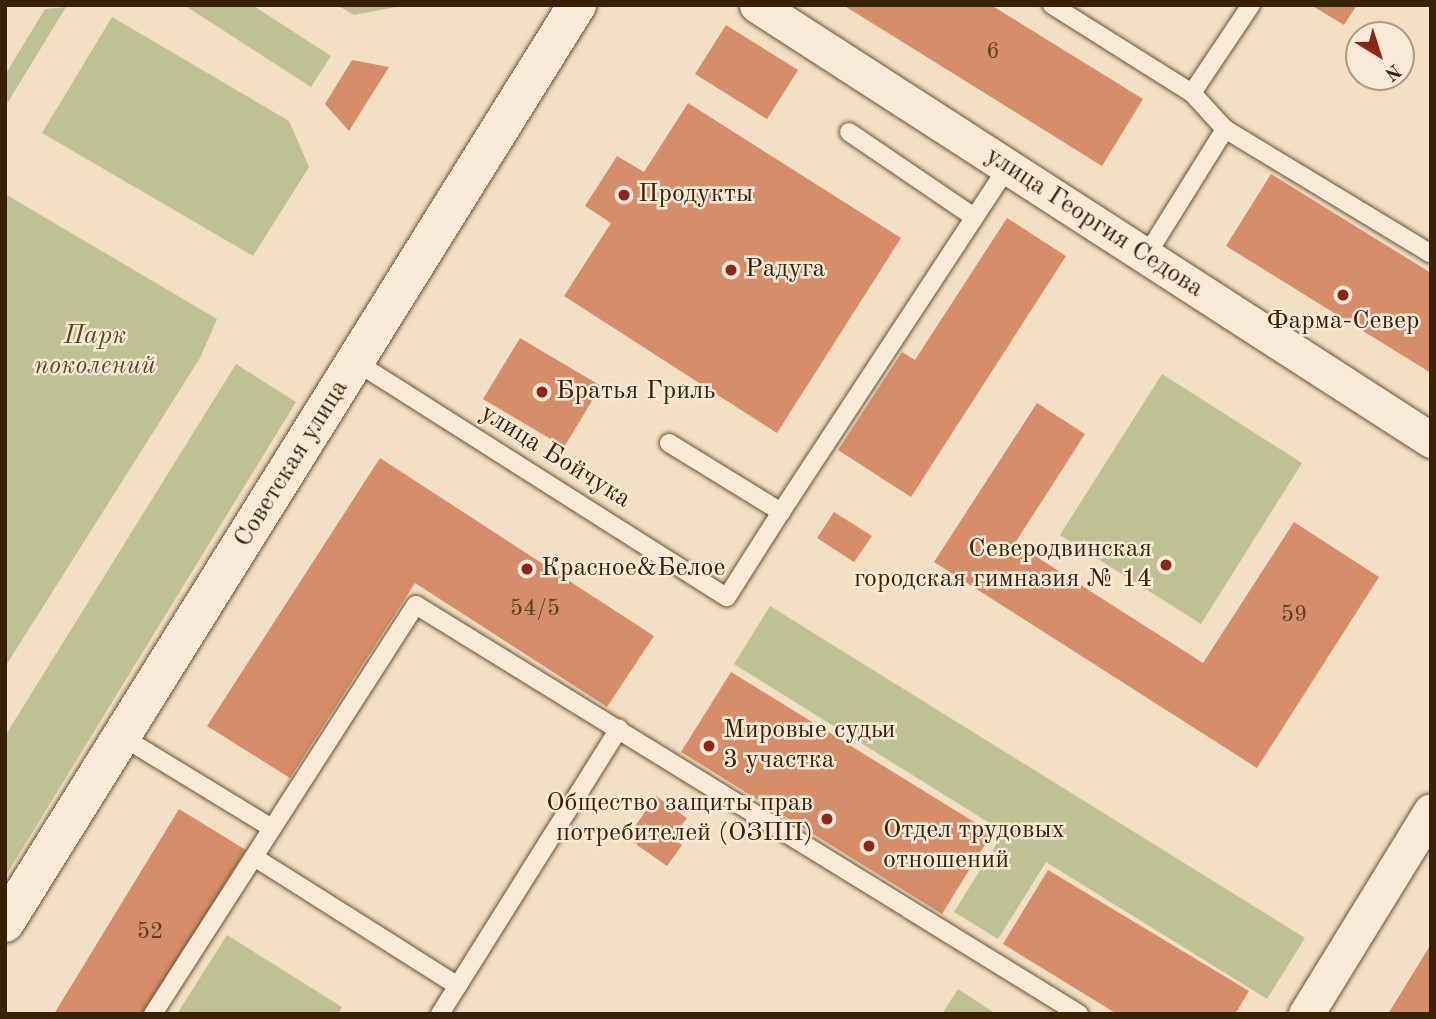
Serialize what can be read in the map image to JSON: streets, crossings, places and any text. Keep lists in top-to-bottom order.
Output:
{
  "streets": {
    "street": ["улица Георгия Седова", "Советская улица"],
    "lane": ["улица Бойчука"]
  },
  "crossings": [
    ["улица Бойчука", "Советская улица"]
  ],
  "parks": ["Парк поколений"],
  "places": [
    "Продукты",
    "Радуга",
    "Фарма-Север",
    "Братья Гриль",
    "Северодвинская городская гимназия № 14",
    "Красное&Белое",
    "Мировые судьи 3 участка",
    "Общество защиты прав потребителей (ОЗПП)",
    "Отдел трудовых отношений"
  ],
  "house_numbers": [
    "6",
    "54/5",
    "59",
    "52"
  ],
  "north": "bottom right"
}
